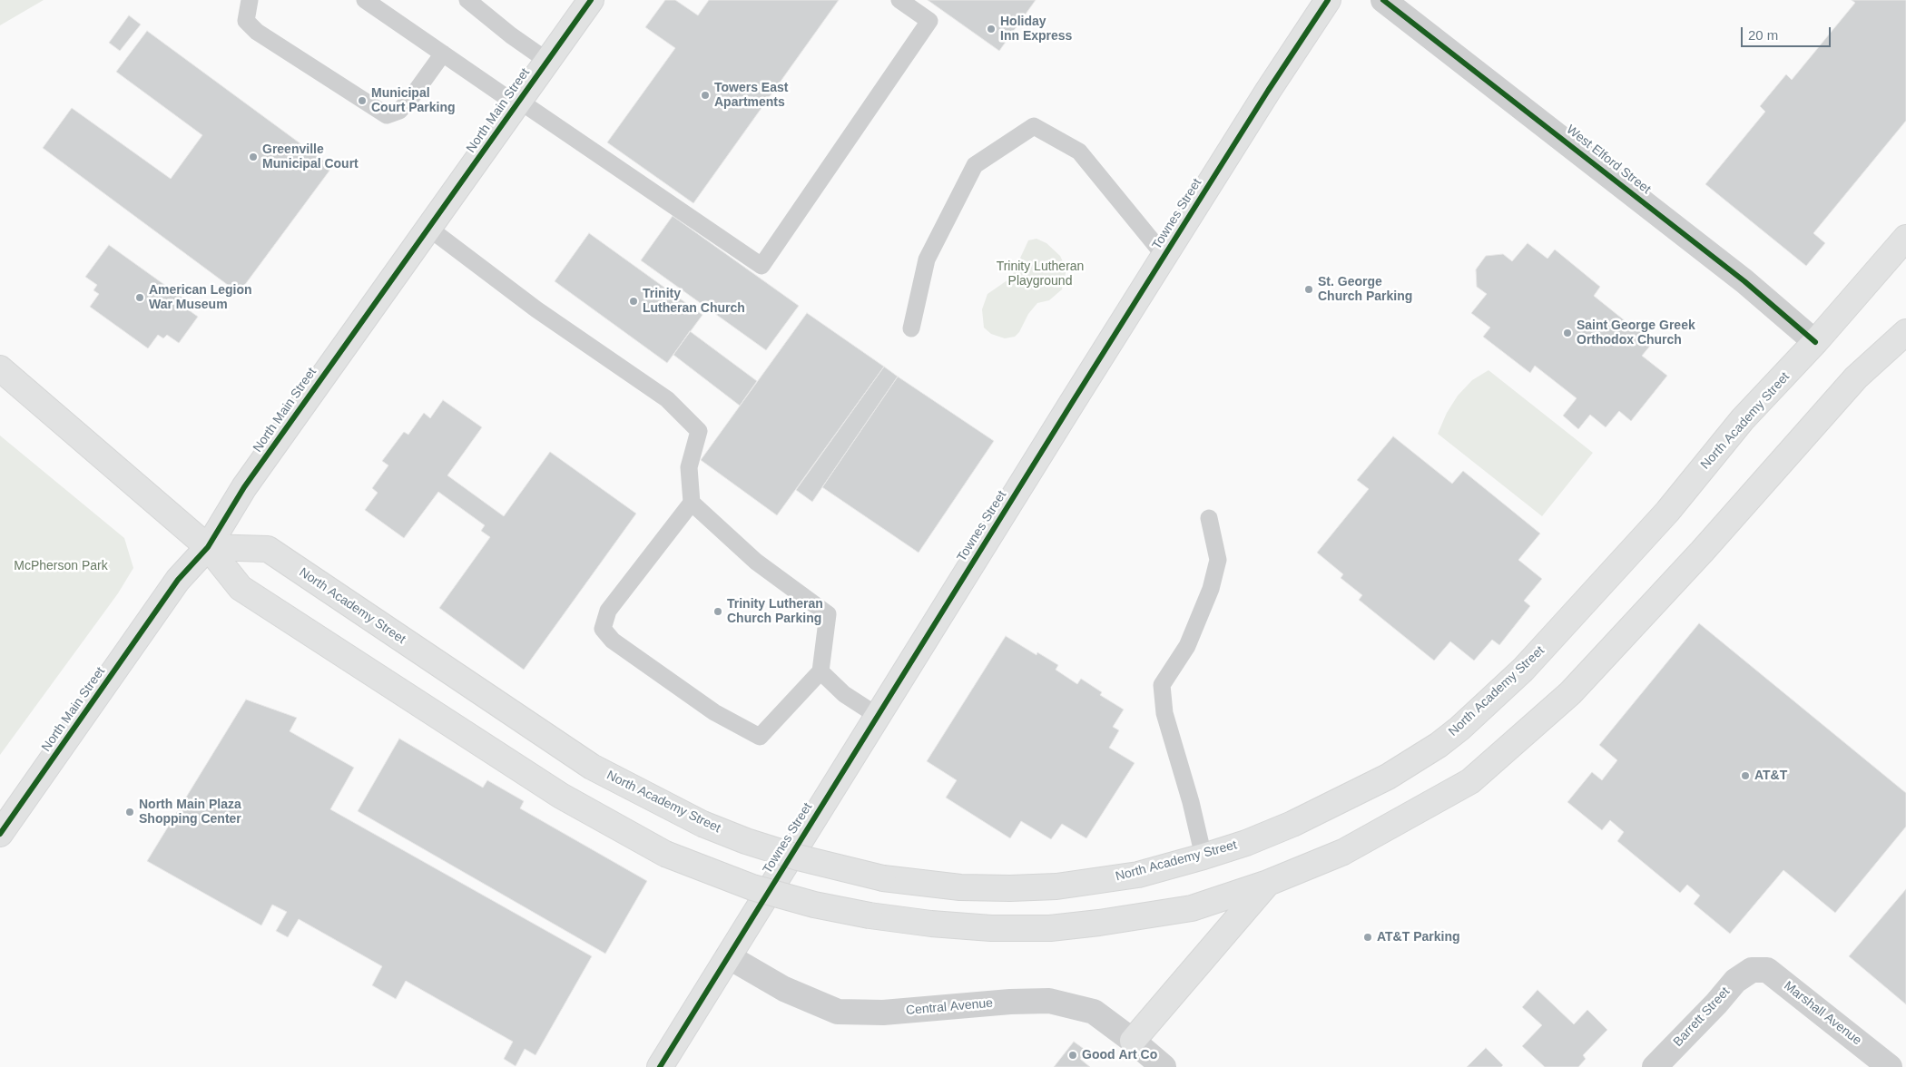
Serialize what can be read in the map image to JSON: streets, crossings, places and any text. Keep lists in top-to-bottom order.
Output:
{
  "streets": {
    "main road": ["North Main Street", "Townes Street", "North Academy Street"],
    "street": [
      "West Elford Street",
      "Central Avenue",
      "Marshall Avenue",
      "Barrett Street"
    ]
  },
  "crossings": [
    ["North Main Street", "North Academy Street"],
    ["West Elford Street", "North Academy Street"],
    ["Townes Street", "Central Avenue"],
    ["Marshall Avenue", "Barrett Street"]
  ],
  "parks": ["Trinity Lutheran Playground", "McPherson Park"],
  "places": [
    "Holiday Inn Express",
    "Towers East Apartments",
    "Municipal Court Parking",
    "Greenville Municipal Court",
    "St. George Church Parking",
    "American Legion War Museum",
    "Trinity Lutheran Church",
    "Saint George Greek Orthodox Church",
    "Trinity Lutheran Church Parking",
    "AT&T",
    "North Main Plaza Shopping Center",
    "AT&T Parking",
    "Good Art Co"
  ],
  "scale_bar": "20 m"
}
